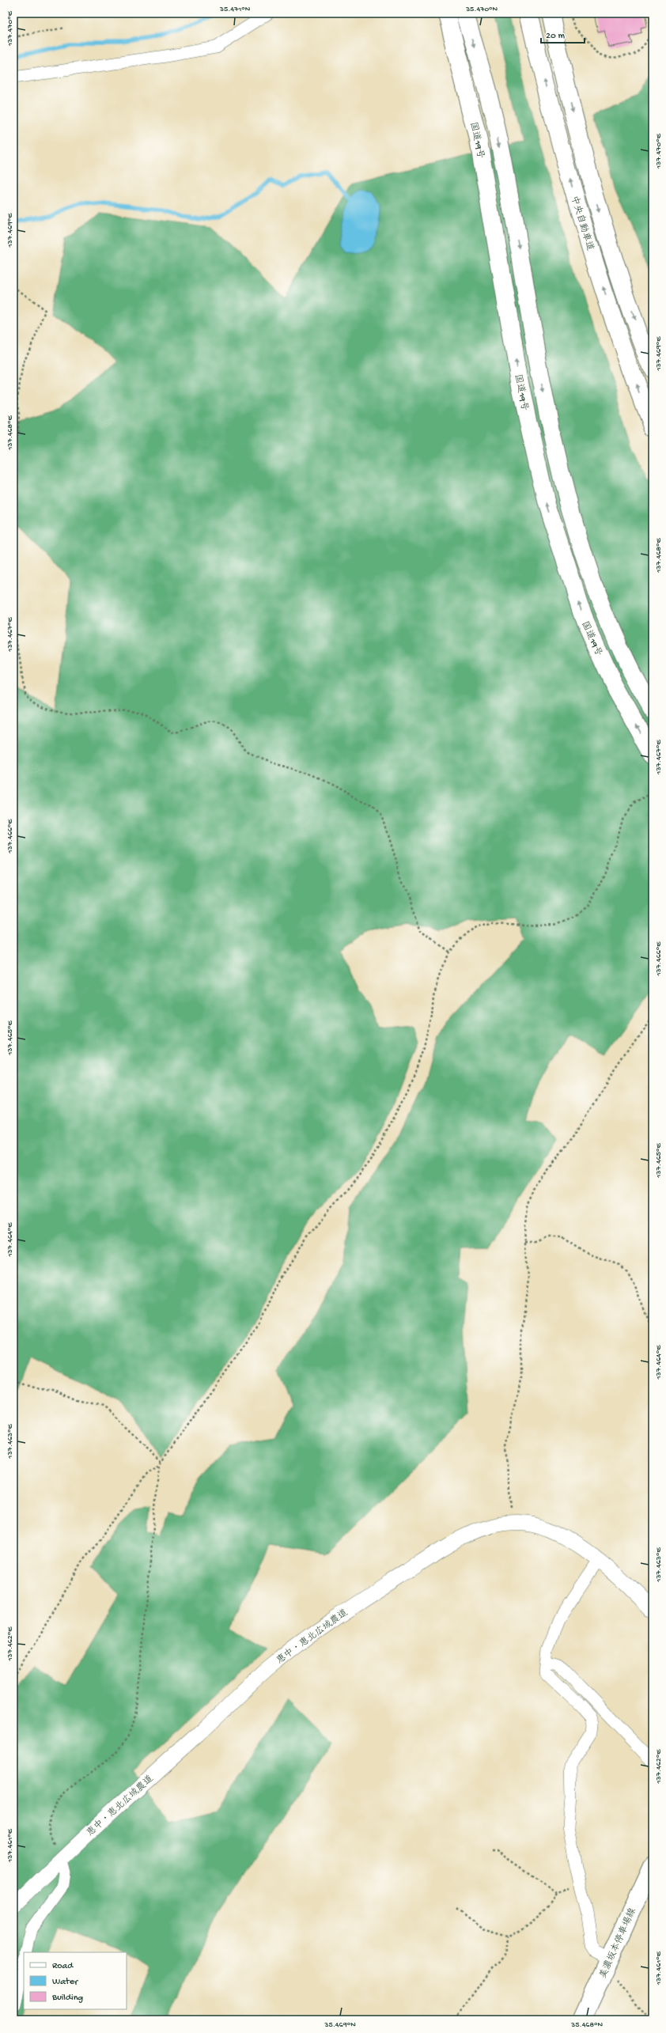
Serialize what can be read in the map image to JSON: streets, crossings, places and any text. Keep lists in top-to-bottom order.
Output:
{
  "streets": {
    "main road": ["国道19号", "中央自動車道", "美濃坂本停車場線"],
    "street": ["恵中・恵北広域農道"]
  },
  "legend": ["Road", "Water", "Building"],
  "scale_bar": "20 m",
  "coordinates": [
    "35.471°N",
    "35.470°N",
    "137.470°E",
    "137.469°E",
    "137.468°E",
    "137.467°E",
    "137.466°E",
    "137.465°E",
    "137.464°E",
    "137.463°E",
    "137.462°E",
    "137.461°E",
    "35.469°N",
    "35.468°N"
  ]
}
